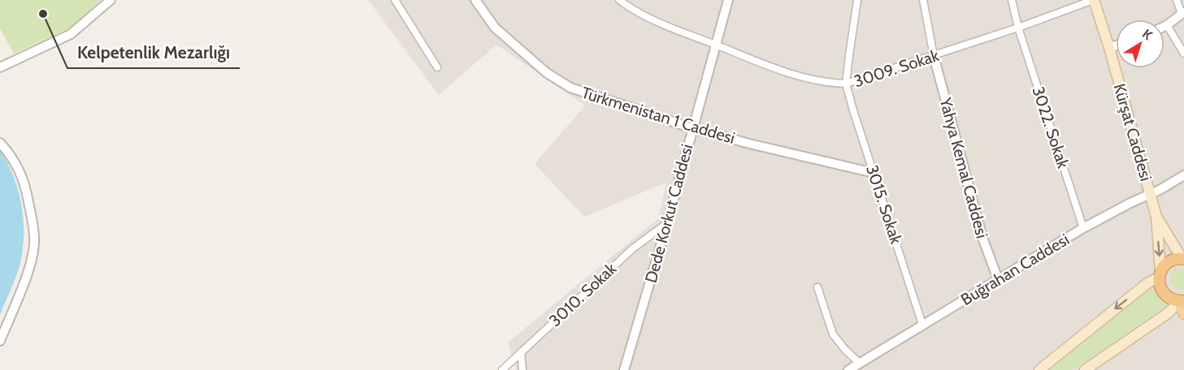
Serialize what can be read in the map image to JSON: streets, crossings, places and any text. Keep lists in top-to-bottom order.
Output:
{
  "streets": {
    "main road": ["Kürşat Caddesi"],
    "street": [
      "3009. Sokak",
      "Türkmenistan 1 Caddesi",
      "3022. Sokak",
      "Yahya Kemal Caddesi",
      "3015. Sokak",
      "Dede Korkut Caddesi",
      "Buğrahan Caddesi",
      "3010. Sokak"
    ]
  },
  "crossings": [
    ["3009. Sokak", "3022. Sokak"],
    ["3009. Sokak", "Kürşat Caddesi"],
    ["3009. Sokak", "Yahya Kemal Caddesi"],
    ["3009. Sokak", "3015. Sokak"],
    ["3009. Sokak", "Dede Korkut Caddesi"],
    ["Türkmenistan 1 Caddesi", "3015. Sokak"],
    ["Türkmenistan 1 Caddesi", "Dede Korkut Caddesi"],
    ["3022. Sokak", "Buğrahan Caddesi"],
    ["Kürşat Caddesi", "Buğrahan Caddesi"],
    ["Yahya Kemal Caddesi", "Buğrahan Caddesi"],
    ["3015. Sokak", "Buğrahan Caddesi"],
    ["Dede Korkut Caddesi", "3010. Sokak"]
  ],
  "places": ["Kelpetenlik Mezarlığı"],
  "north": "top right"
}
